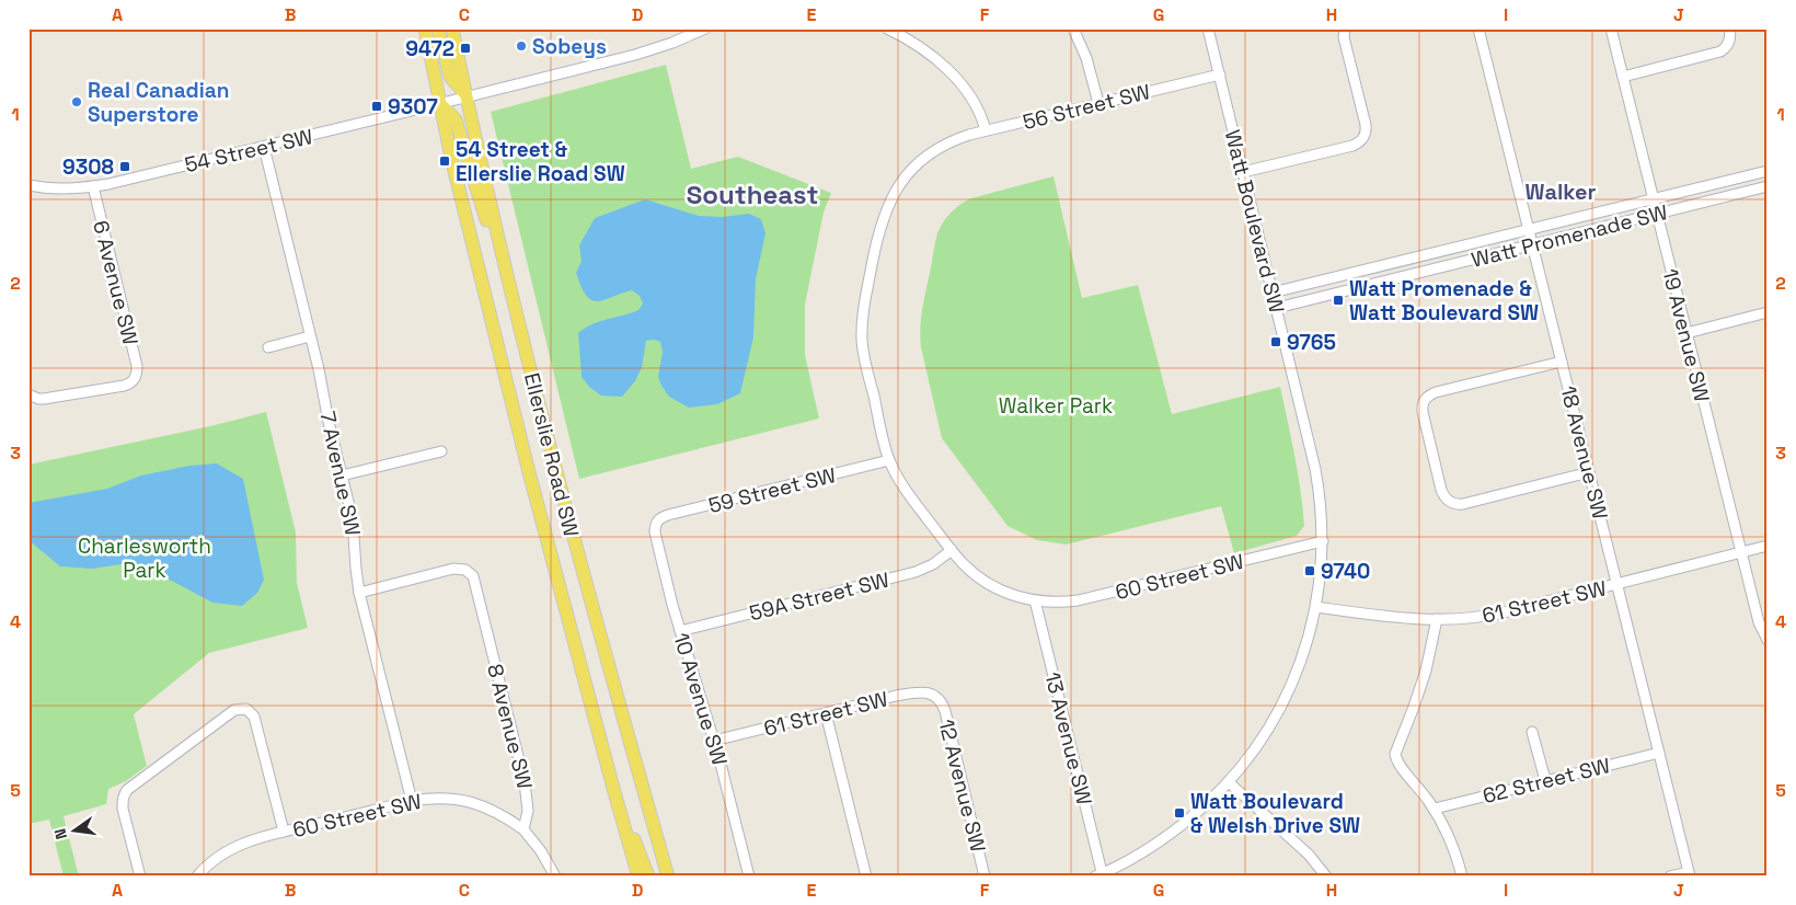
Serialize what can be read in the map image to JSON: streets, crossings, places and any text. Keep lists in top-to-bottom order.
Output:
{
  "streets": {
    "main road": ["Ellerslie Road SW"],
    "street": [
      "56 Street SW",
      "54 Street SW",
      "Watt Boulevard SW",
      "Watt Promenade SW",
      "6 Avenue SW",
      "19 Avenue SW",
      "18 Avenue SW",
      "7 Avenue SW",
      "59 Street SW",
      "60 Street SW",
      "59A Street SW",
      "61 Street SW",
      "10 Avenue SW",
      "8 Avenue SW",
      "13 Avenue SW",
      "62 Street SW",
      "12 Avenue SW"
    ]
  },
  "crossings": [
    ["56 Street SW", "Watt Boulevard SW"],
    ["56 Street SW", "59 Street SW"],
    ["54 Street SW", "6 Avenue SW"],
    ["54 Street SW", "Ellerslie Road SW"],
    ["54 Street SW", "7 Avenue SW"],
    ["Watt Boulevard SW", "Watt Promenade SW"],
    ["Watt Boulevard SW", "60 Street SW"],
    ["Watt Boulevard SW", "61 Street SW"],
    ["Watt Boulevard SW", "13 Avenue SW"],
    ["Watt Promenade SW", "19 Avenue SW"],
    ["Watt Promenade SW", "18 Avenue SW"],
    ["19 Avenue SW", "61 Street SW"],
    ["18 Avenue SW", "61 Street SW"],
    ["18 Avenue SW", "62 Street SW"],
    ["7 Avenue SW", "60 Street SW"],
    ["7 Avenue SW", "8 Avenue SW"],
    ["59 Street SW", "10 Avenue SW"],
    ["60 Street SW", "8 Avenue SW"],
    ["60 Street SW", "13 Avenue SW"],
    ["59A Street SW", "10 Avenue SW"],
    ["61 Street SW", "10 Avenue SW"],
    ["61 Street SW", "12 Avenue SW"]
  ],
  "districts": ["Walker", "Southeast"],
  "parks": ["Walker Park", "Charlesworth Park"],
  "places": {
    "other": ["Sobeys", "Real Canadian Superstore"],
    "transit": [
      "9472",
      "9307",
      "54 Street & Ellerslie Road SW",
      "9308",
      "Watt Promenade & Watt Boulevard SW",
      "9765",
      "9740",
      "Watt Boulevard & Welsh Drive SW"
    ]
  },
  "north": "left",
  "grid": {
    "columns": [
      "A",
      "B",
      "C",
      "D",
      "E",
      "F",
      "G",
      "H",
      "I",
      "J"
    ],
    "rows": [
      "1",
      "2",
      "3",
      "4",
      "5"
    ]
  }
}
